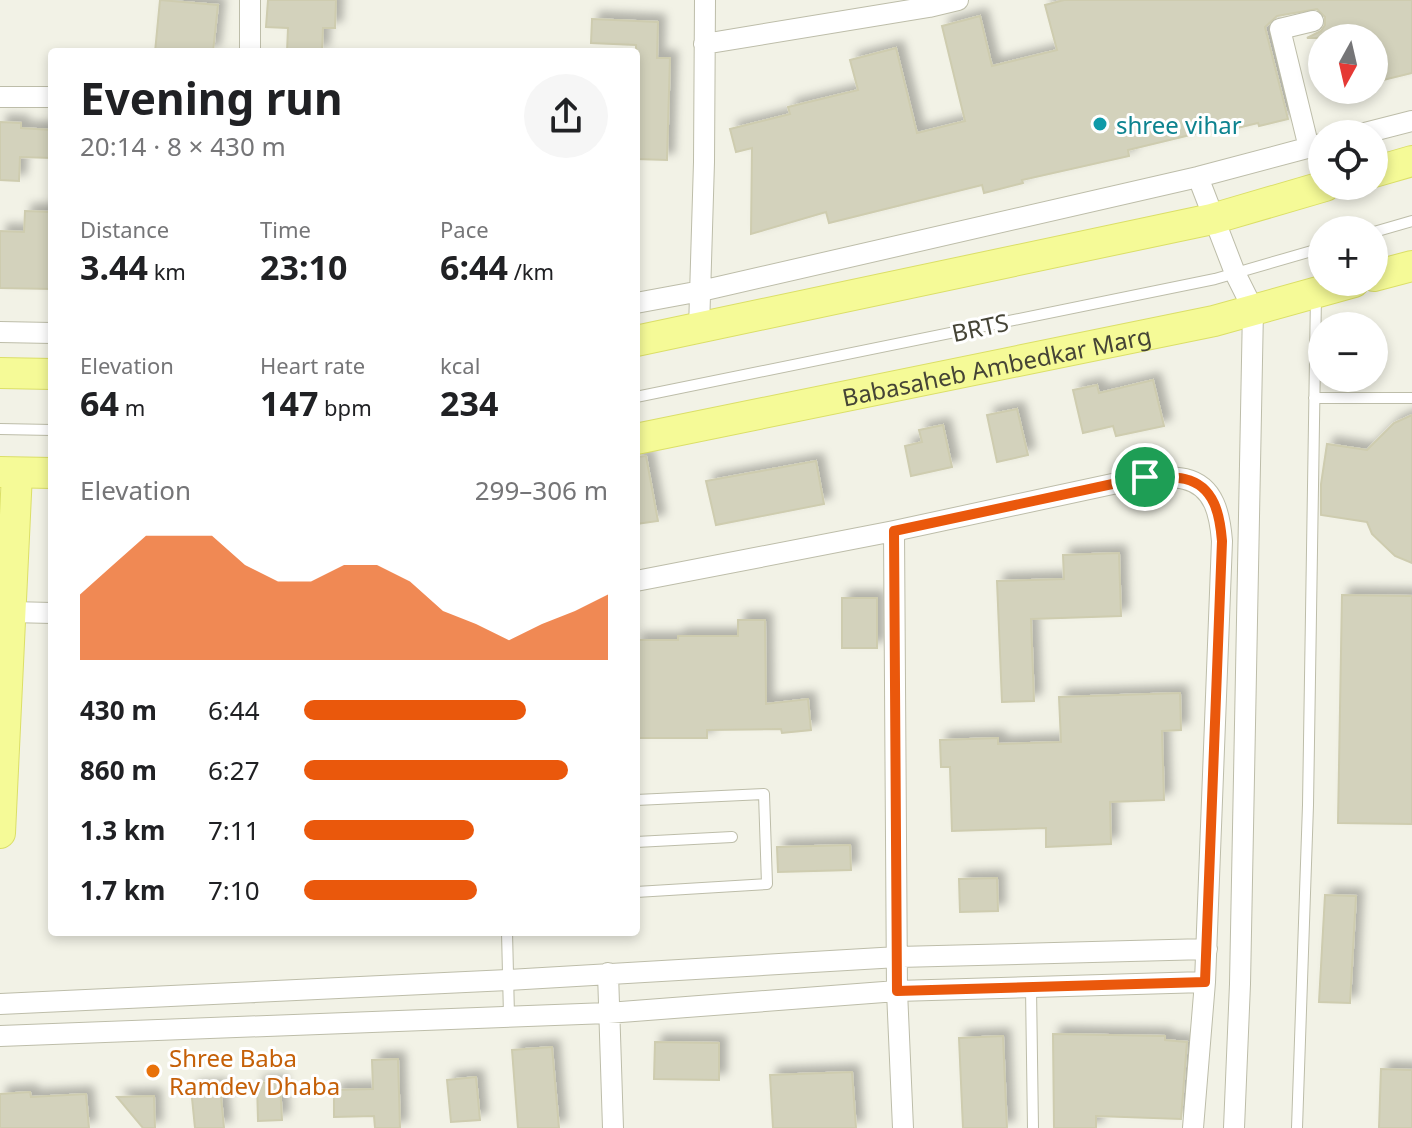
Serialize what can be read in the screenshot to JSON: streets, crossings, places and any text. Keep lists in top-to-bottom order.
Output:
{
  "streets": {
    "main road": ["Babasaheb Ambedkar Marg"],
    "lane": ["BRTS"]
  },
  "places": ["shree vihar", "Shree Baba Ramdev Dhaba"],
  "north": "bottom",
  "page": {
    "map_buttons": ["+", "−"],
    "heading": ["Evening run", "20:14 · 8 × 430 m"],
    "stats": [
      ["Distance", "3.44 km"],
      ["Time", "23:10"],
      ["Pace", "6:44 /km"],
      ["Elevation", "64 m"],
      ["Heart rate", "147 bpm"],
      ["kcal", "234"]
    ],
    "chart": ["Elevation", "299–306 m"],
    "list": [
      {
        "name": "430 m",
        "note": "6:44"
      },
      {
        "name": "860 m",
        "note": "6:27"
      },
      {
        "name": "1.3 km",
        "note": "7:11"
      },
      {
        "name": "1.7 km",
        "note": "7:10"
      }
    ]
  }
}
